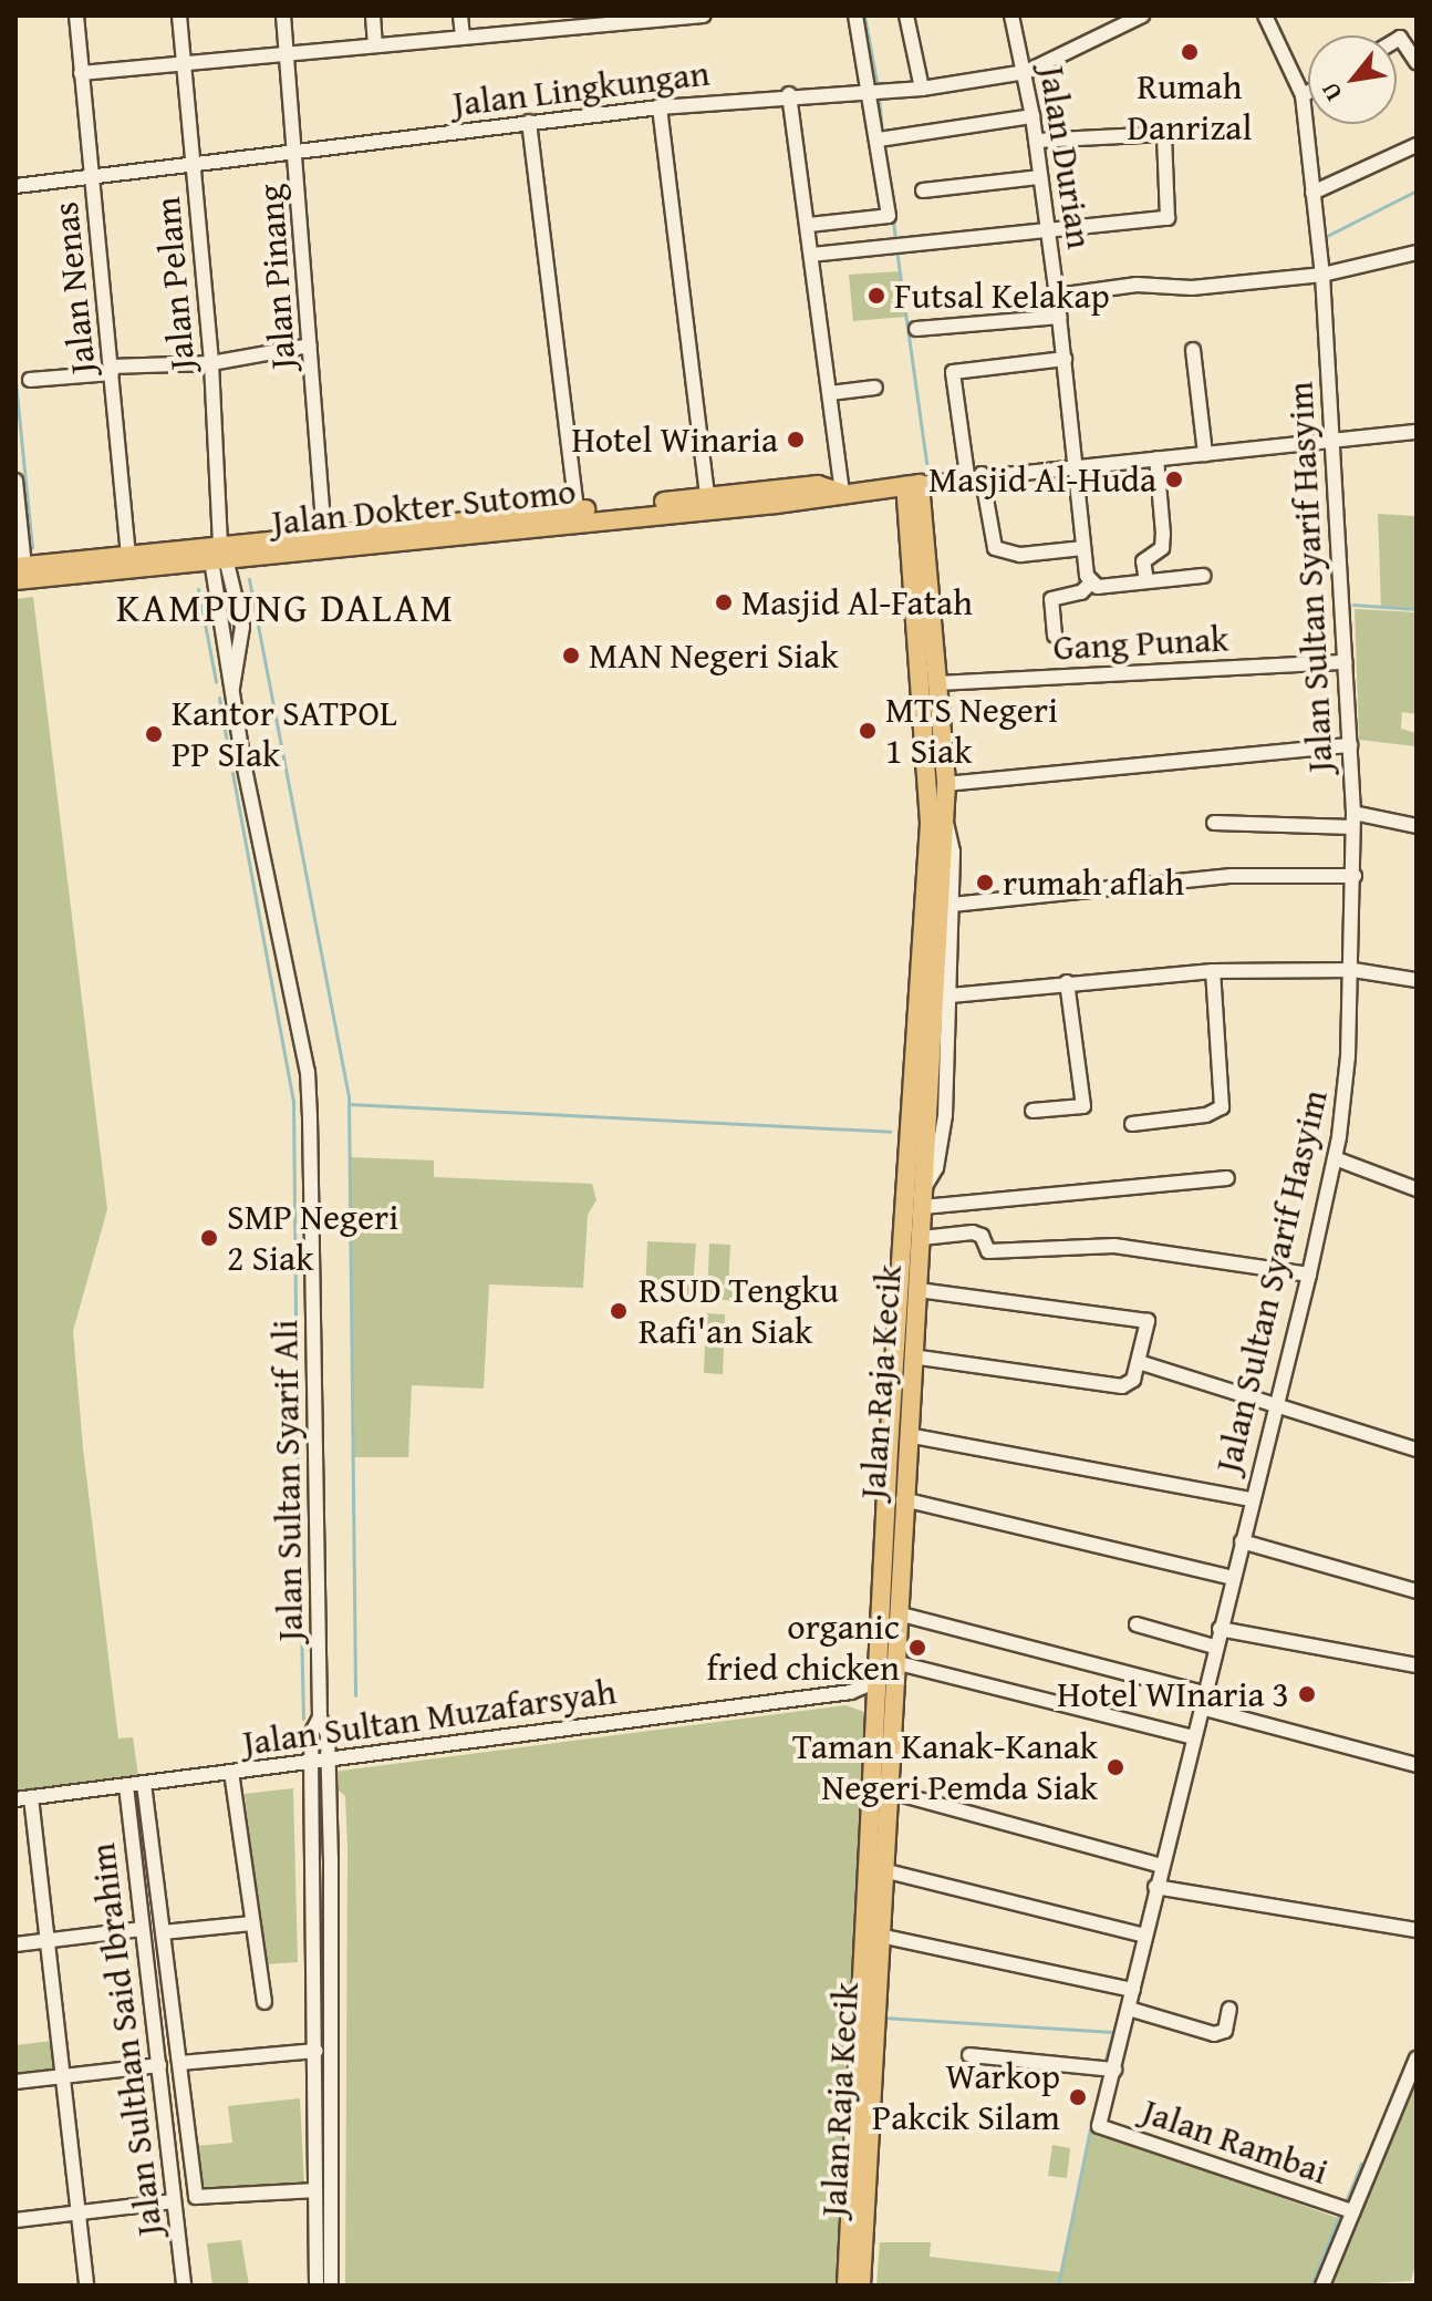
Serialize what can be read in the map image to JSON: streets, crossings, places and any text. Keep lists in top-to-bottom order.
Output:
{
  "streets": {
    "main road": ["Jalan Dokter Sutomo", "Jalan Raja Kecik"],
    "street": [
      "Jalan Lingkungan",
      "Jalan Durian",
      "Jalan Pinang",
      "Jalan Pelam",
      "Jalan Nenas",
      "Jalan Sultan Syarif Hasyim",
      "Gang Punak",
      "Jalan Sultan Syarif Ali",
      "Jalan Sultan Muzafarsyah",
      "Jalan Sulthan Said Ibrahim",
      "Jalan Rambai"
    ]
  },
  "crossings": [
    ["Jalan Lingkungan", "Jalan Durian"],
    ["Jalan Lingkungan", "Jalan Pinang"],
    ["Jalan Lingkungan", "Jalan Pelam"],
    ["Jalan Lingkungan", "Jalan Nenas"],
    ["Jalan Durian", "Jalan Dokter Sutomo"],
    ["Jalan Pinang", "Jalan Dokter Sutomo"],
    ["Jalan Pelam", "Jalan Dokter Sutomo"],
    ["Jalan Pelam", "Jalan Sultan Syarif Ali"],
    ["Jalan Nenas", "Jalan Dokter Sutomo"],
    ["Jalan Dokter Sutomo", "Jalan Sultan Syarif Hasyim"],
    ["Jalan Dokter Sutomo", "Jalan Raja Kecik"],
    ["Jalan Sultan Syarif Hasyim", "Gang Punak"],
    ["Jalan Sultan Syarif Hasyim", "Jalan Rambai"],
    ["Gang Punak", "Jalan Raja Kecik"],
    ["Jalan Raja Kecik", "Jalan Sultan Muzafarsyah"],
    ["Jalan Sultan Syarif Ali", "Jalan Sultan Muzafarsyah"],
    ["Jalan Sultan Muzafarsyah", "Jalan Sulthan Said Ibrahim"]
  ],
  "districts": ["KAMPUNG DALAM"],
  "places": [
    "Rumah Danrizal",
    "Futsal Kelakap",
    "Hotel Winaria",
    "Masjid Al-Huda",
    "Masjid Al-Fatah",
    "MAN Negeri Siak",
    "MTS Negeri 1 Siak",
    "Kantor SATPOL PP SIak",
    "rumah aflah",
    "SMP Negeri 2 Siak",
    "RSUD Tengku Rafi'an Siak",
    "organic fried chicken",
    "Hotel WInaria 3",
    "Taman Kanak-Kanak Negeri Pemda Siak",
    "Warkop Pakcik Silam"
  ],
  "north": "bottom left"
}
